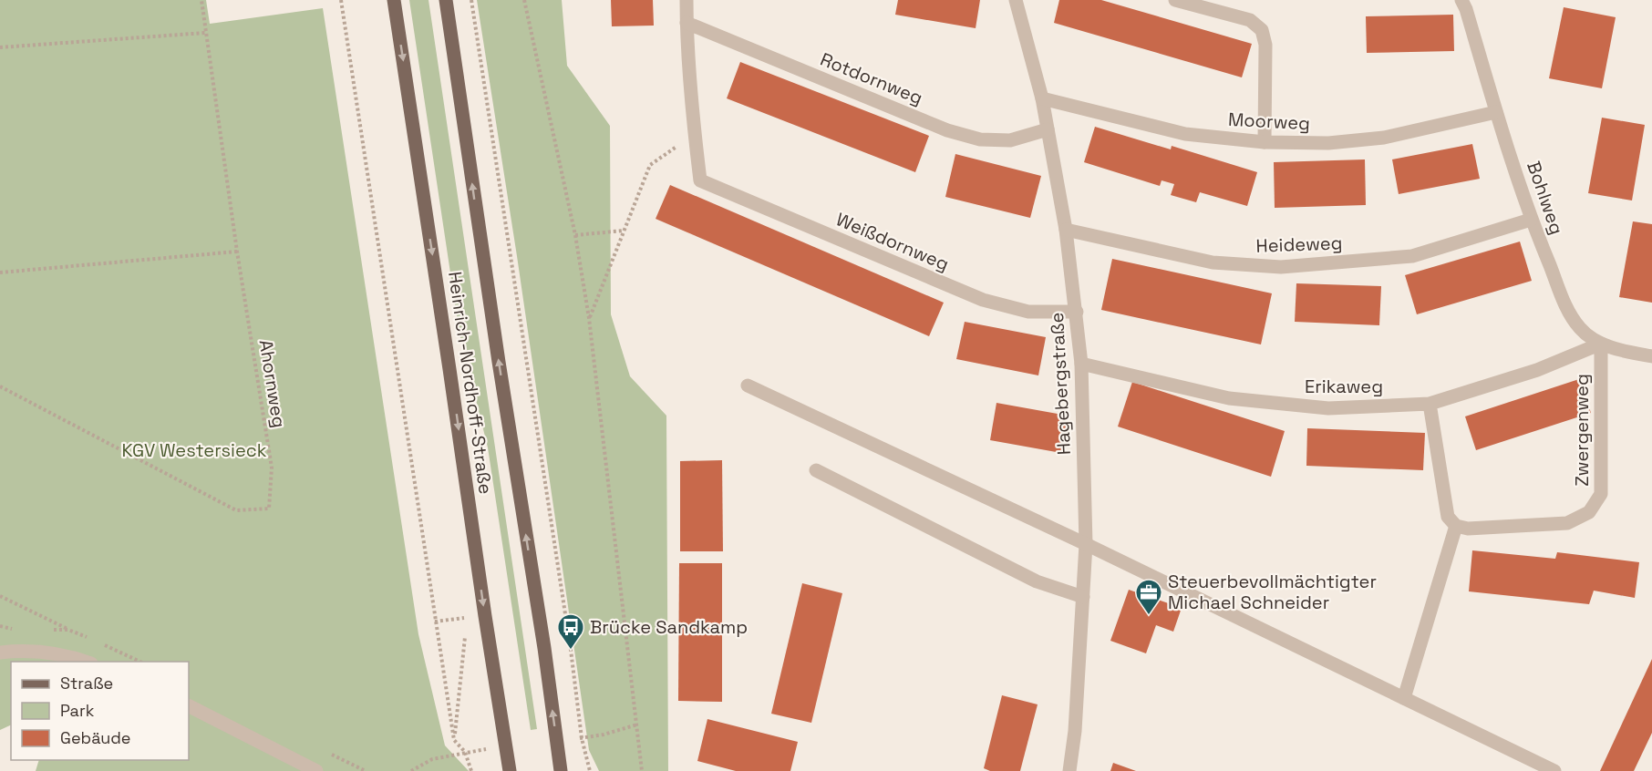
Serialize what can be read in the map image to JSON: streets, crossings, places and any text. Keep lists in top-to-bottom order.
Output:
{
  "streets": {
    "main road": ["Heinrich-Nordhoff-Straße"],
    "street": [
      "Rotdornweg",
      "Moorweg",
      "Bohlweg",
      "Weißdornweg",
      "Heideweg",
      "Hagebergstraße",
      "Erikaweg",
      "Zwergenweg"
    ],
    "path": ["Ahornweg"]
  },
  "crossings": [
    ["Rotdornweg", "Hagebergstraße"],
    ["Moorweg", "Bohlweg"],
    ["Moorweg", "Hagebergstraße"],
    ["Bohlweg", "Heideweg"],
    ["Bohlweg", "Erikaweg"],
    ["Bohlweg", "Zwergenweg"],
    ["Weißdornweg", "Hagebergstraße"],
    ["Heideweg", "Hagebergstraße"],
    ["Hagebergstraße", "Erikaweg"],
    ["Erikaweg", "Zwergenweg"]
  ],
  "parks": ["KGV Westersieck"],
  "places": {
    "office": ["Steuerbevollmächtigter Michael Schneider"],
    "bus stop": ["Brücke Sandkamp"]
  },
  "legend": ["Straße", "Park", "Gebäude"]
}
